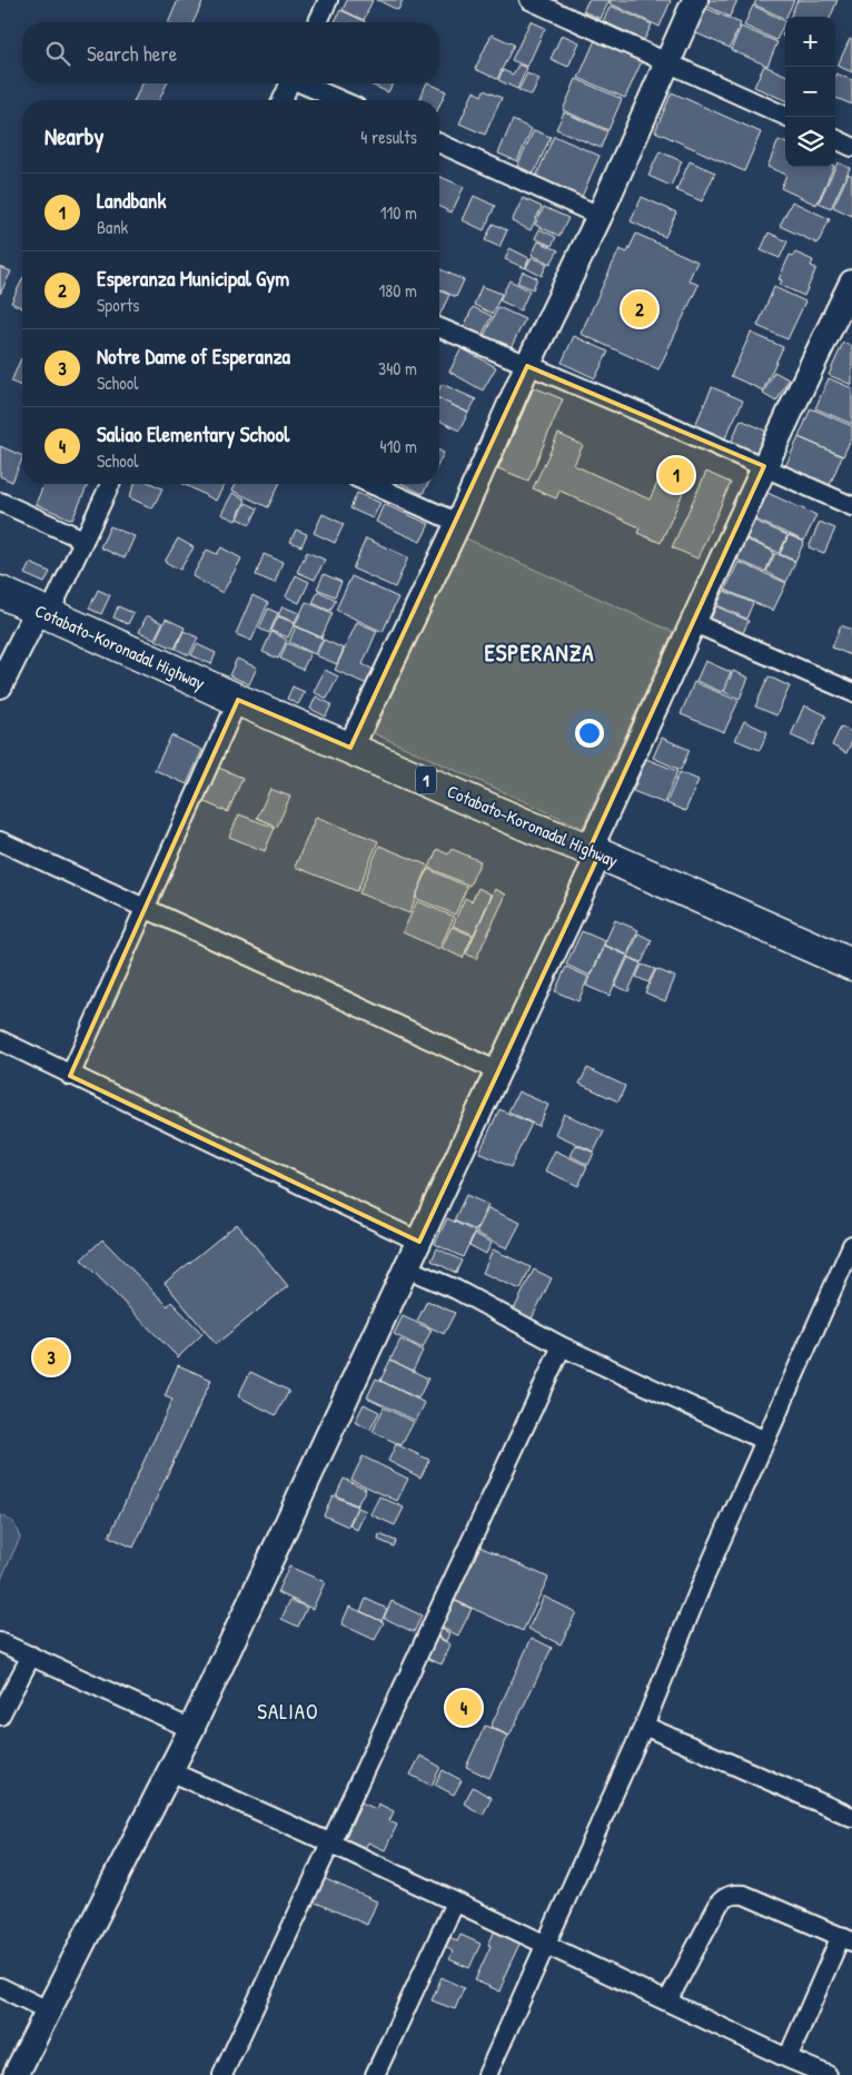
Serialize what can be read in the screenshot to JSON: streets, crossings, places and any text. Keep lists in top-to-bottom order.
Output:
{
  "streets": {
    "highway": ["Cotabato-Koronadal Highway", "1"]
  },
  "districts": ["ESPERANZA", "SALIAO"],
  "page": {
    "map_buttons": ["+", "−"],
    "search": "Search here",
    "heading": ["Nearby", "4 results"],
    "list": [
      {
        "mark": "1",
        "name": "Landbank",
        "note": "Bank",
        "value": "110 m"
      },
      {
        "mark": "2",
        "name": "Esperanza Municipal Gym",
        "note": "Sports",
        "value": "180 m"
      },
      {
        "mark": "3",
        "name": "Notre Dame of Esperanza",
        "note": "School",
        "value": "340 m"
      },
      {
        "mark": "4",
        "name": "Saliao Elementary School",
        "note": "School",
        "value": "410 m"
      }
    ],
    "pins": [
      "2",
      "1",
      "3",
      "4"
    ]
  }
}
